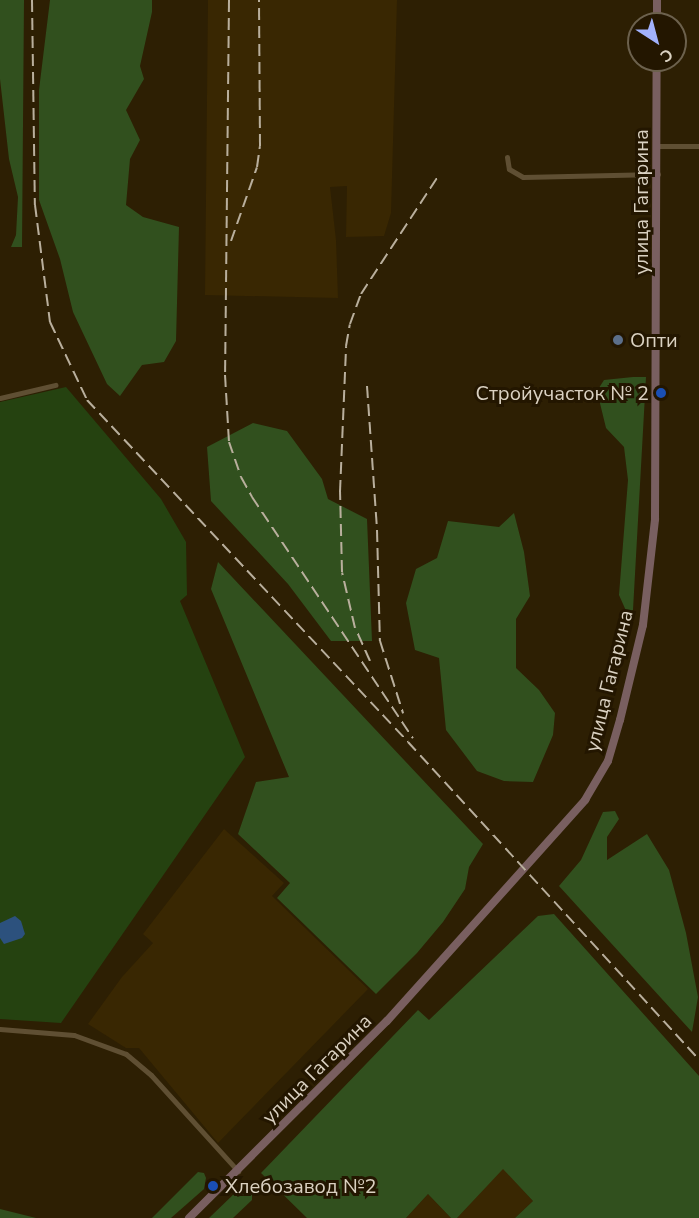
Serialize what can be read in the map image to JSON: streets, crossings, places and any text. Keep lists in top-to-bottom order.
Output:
{
  "streets": {
    "main road": ["улица Гагарина"]
  },
  "places": ["Опти", "Стройучасток № 2", "Хлебозавод №2"],
  "north": "bottom right"
}
